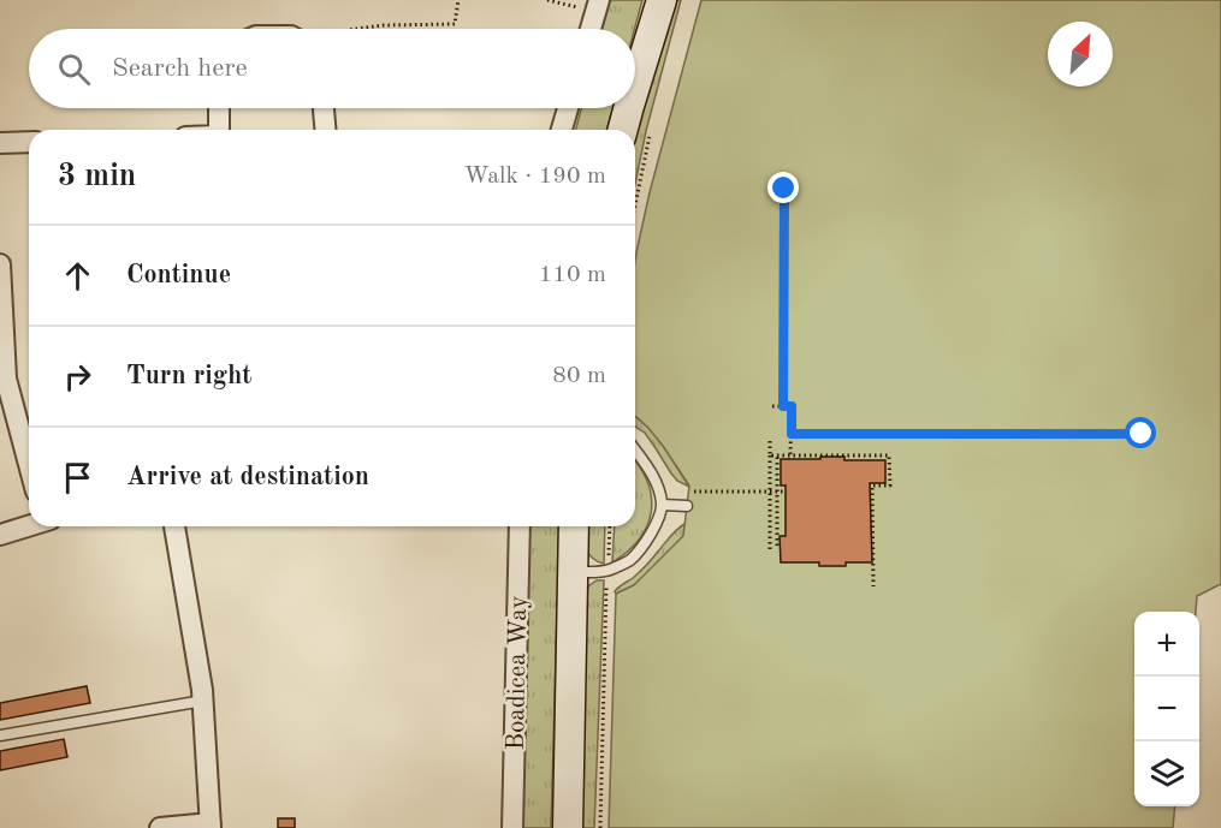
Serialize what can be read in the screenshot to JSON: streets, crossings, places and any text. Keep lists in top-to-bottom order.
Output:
{
  "streets": {
    "street": ["Boadicea Way"]
  },
  "north": "top right",
  "page": {
    "search": "Search here",
    "heading": ["3 min", "Walk · 190 m"],
    "list": [
      ["Continue", "110 m"],
      ["Turn right", "80 m"],
      "Arrive at destination"
    ],
    "map_buttons": ["+", "−"]
  }
}
